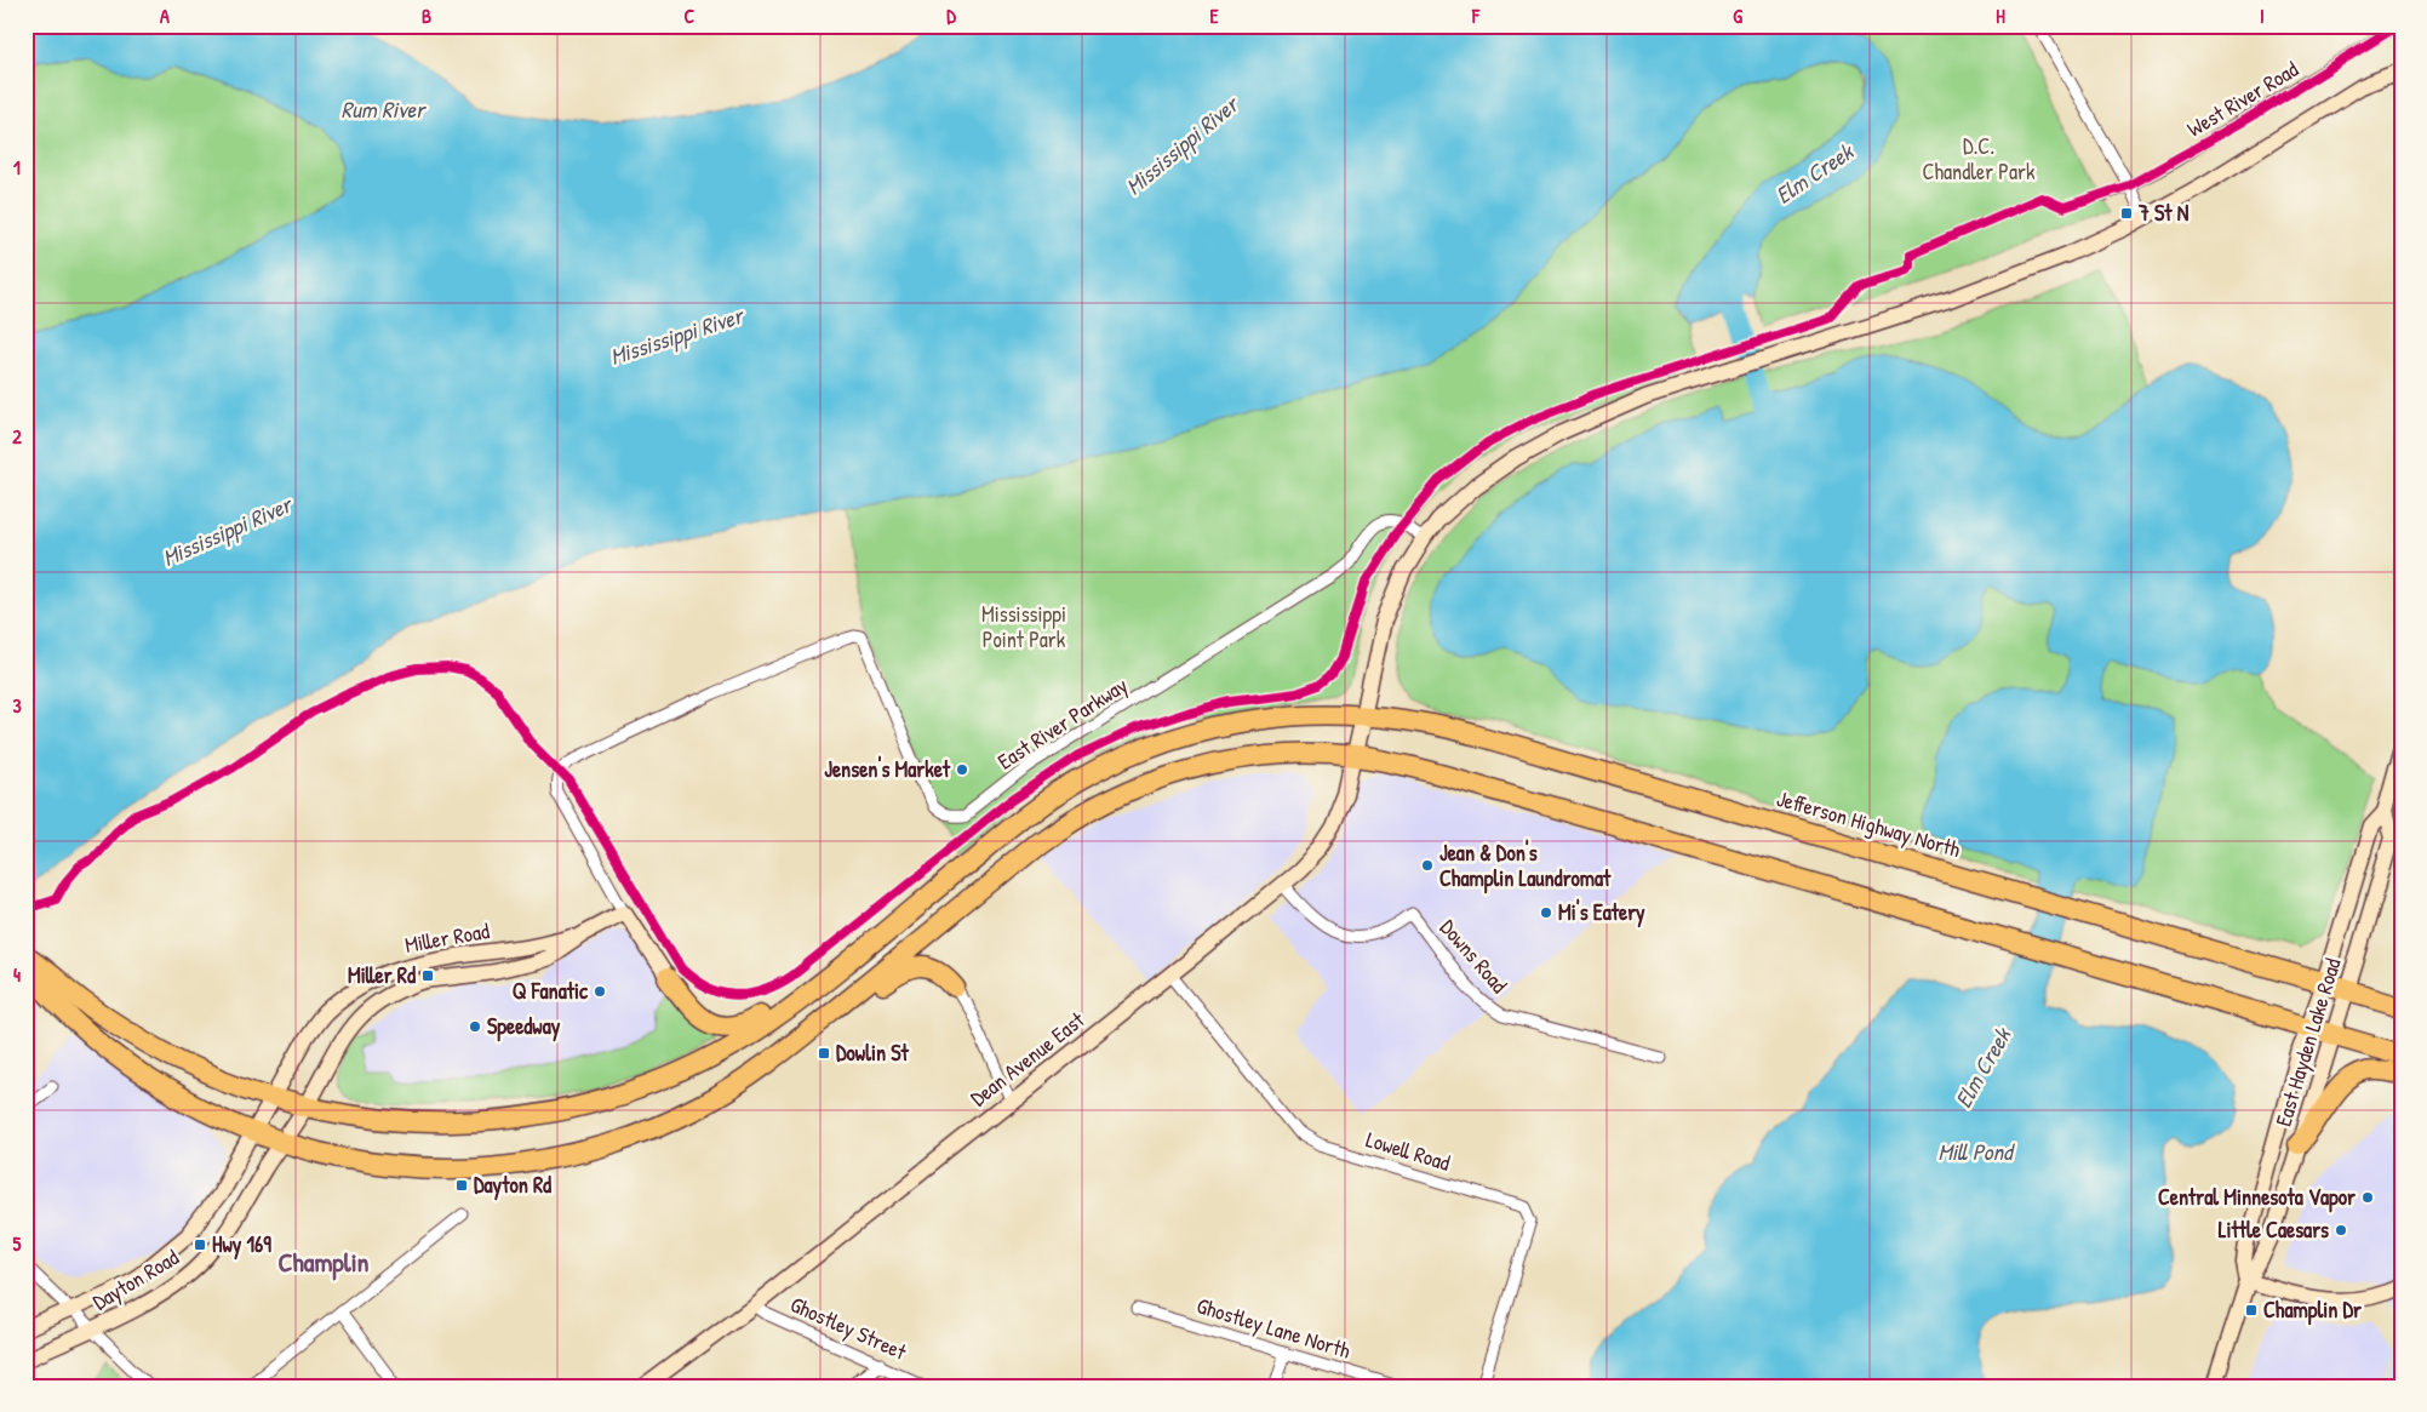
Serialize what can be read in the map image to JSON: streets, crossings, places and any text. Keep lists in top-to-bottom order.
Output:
{
  "streets": {
    "highway": ["Jefferson Highway North"],
    "street": [
      "West River Road",
      "East River Parkway",
      "Miller Road",
      "Downs Road",
      "East Hayden Lake Road",
      "Dean Avenue East",
      "Lowell Road",
      "Dayton Road",
      "Ghostley Street",
      "Ghostley Lane North"
    ]
  },
  "crossings": [
    ["East River Parkway", "Miller Road"],
    ["Jefferson Highway North", "Miller Road"],
    ["Jefferson Highway North", "East Hayden Lake Road"],
    ["Jefferson Highway North", "Dean Avenue East"],
    ["Miller Road", "Dayton Road"],
    ["Downs Road", "Dean Avenue East"],
    ["Dean Avenue East", "Lowell Road"],
    ["Dean Avenue East", "Ghostley Street"]
  ],
  "districts": ["Champlin"],
  "water": [
    "Rum River",
    "Mississippi River",
    "Elm Creek",
    "Mill Pond"
  ],
  "parks": ["D.C. Chandler Park", "Mississippi Point Park"],
  "places": {
    "transit": [
      "7 St N",
      "Miller Rd",
      "Dowlin St",
      "Dayton Rd",
      "Hwy 169",
      "Champlin Dr"
    ],
    "other": [
      "Jensen's Market",
      "Jean & Don's Champlin Laundromat",
      "Mi's Eatery",
      "Q Fanatic",
      "Speedway",
      "Central Minnesota Vapor",
      "Little Caesars"
    ]
  },
  "grid": {
    "columns": [
      "A",
      "B",
      "C",
      "D",
      "E",
      "F",
      "G",
      "H",
      "I"
    ],
    "rows": [
      "1",
      "2",
      "3",
      "4",
      "5"
    ]
  }
}
